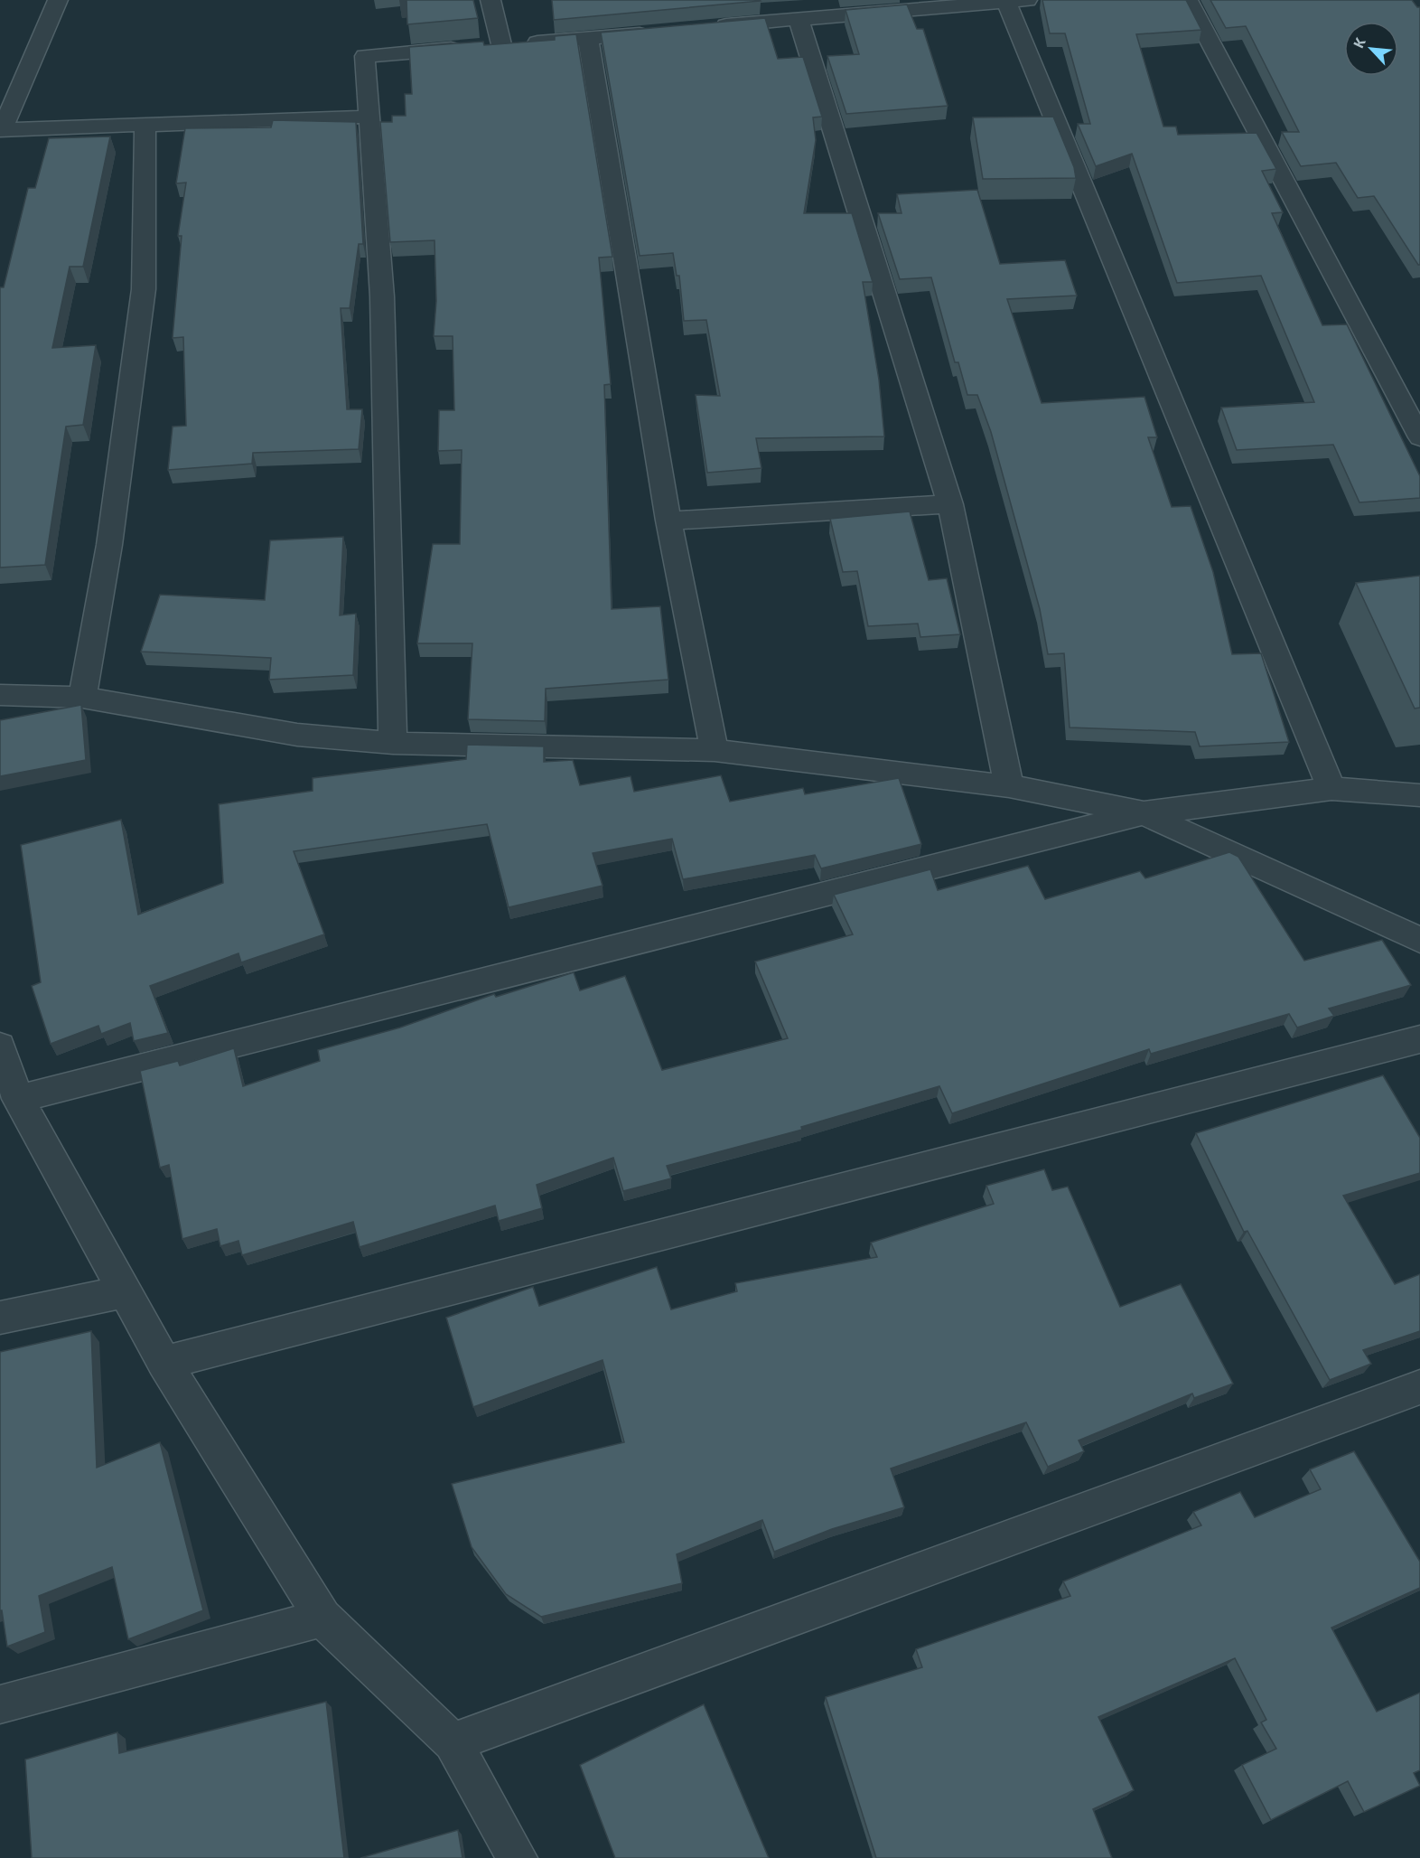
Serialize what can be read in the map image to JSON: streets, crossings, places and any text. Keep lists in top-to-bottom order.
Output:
{
  "north": "top left"
}
